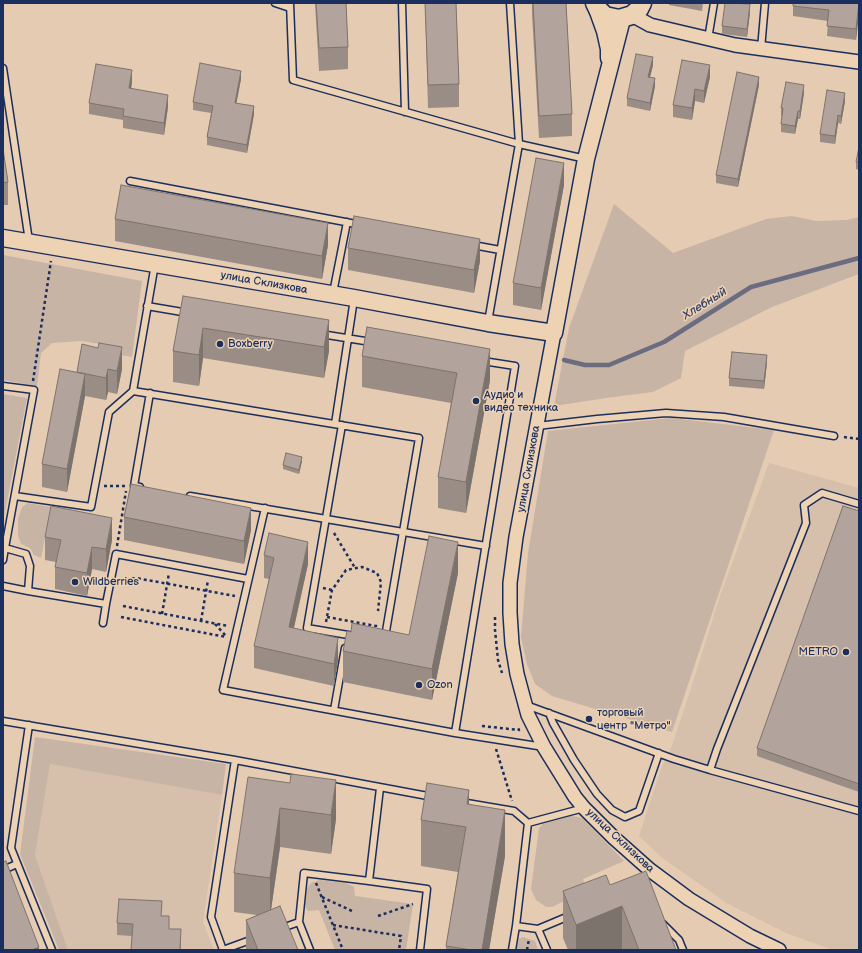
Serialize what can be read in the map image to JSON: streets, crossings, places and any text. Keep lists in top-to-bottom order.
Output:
{
  "streets": {
    "street": ["улица Склизкова"]
  },
  "water": ["Хлебный"],
  "places": [
    "Boxberry",
    "Аудио и видео техника",
    "Wildberries",
    "METRO",
    "Ozon",
    "торговый центр \"Метро\""
  ]
}
